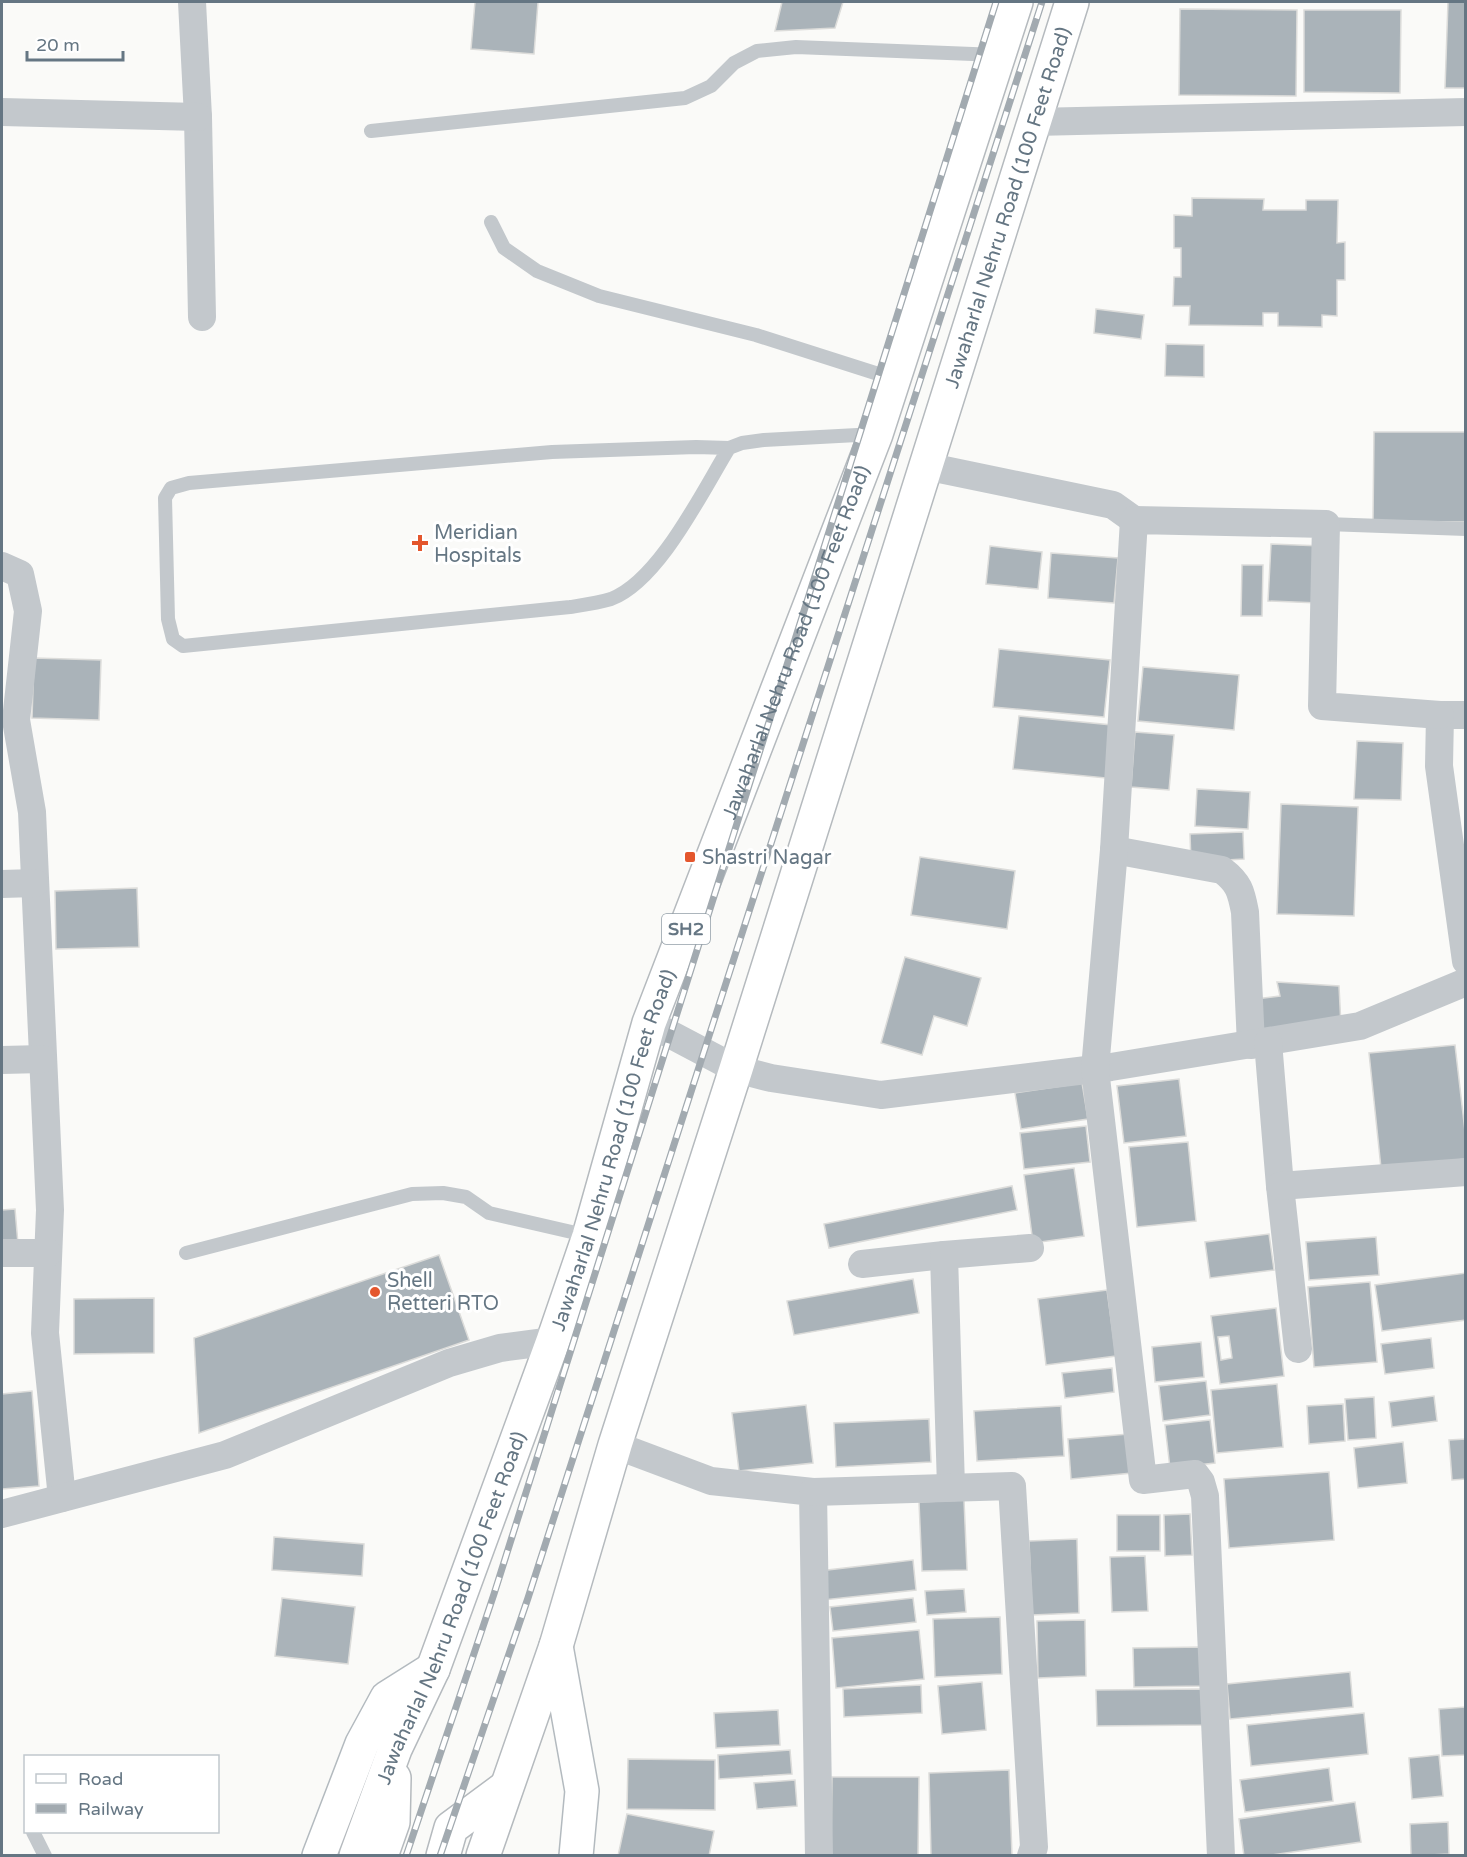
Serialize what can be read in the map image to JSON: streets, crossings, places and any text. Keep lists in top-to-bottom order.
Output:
{
  "streets": {
    "main road": ["Jawaharlal Nehru Road (100 Feet Road)", "SH2"]
  },
  "places": {
    "health": ["Meridian Hospitals"],
    "transit": ["Shastri Nagar"],
    "other": ["Shell Retteri RTO"]
  },
  "legend": ["Road", "Railway"],
  "scale_bar": "20 m"
}
